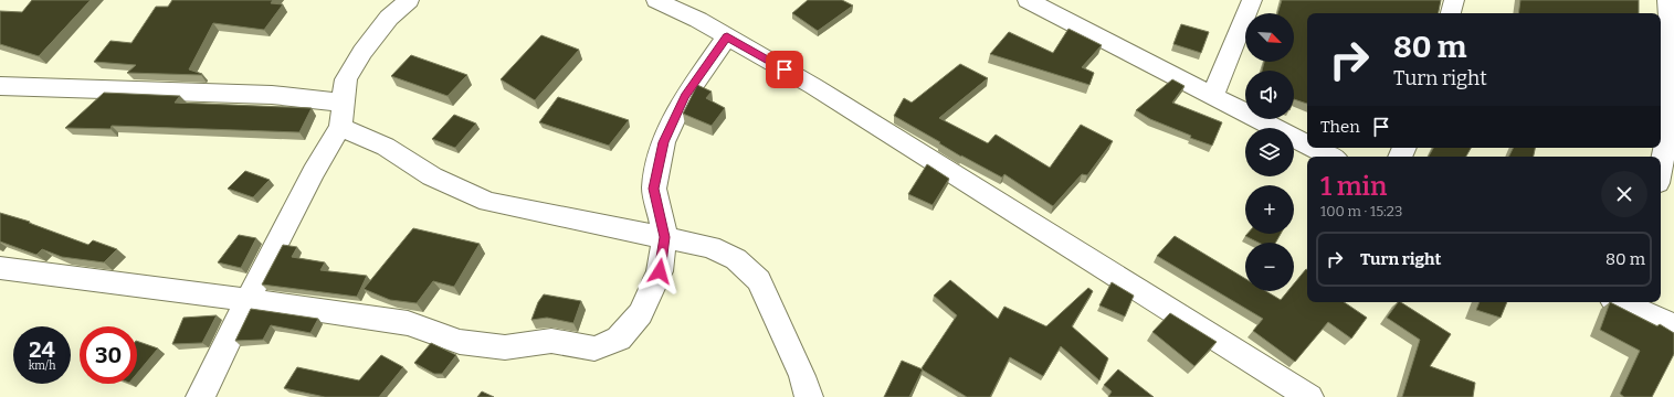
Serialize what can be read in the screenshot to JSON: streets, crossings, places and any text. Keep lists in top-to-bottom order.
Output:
{
  "north": "bottom right",
  "page": {
    "map_buttons": ["+", "−"],
    "turn": ["80 m", "Turn right"],
    "then": "Then",
    "heading": ["1 min", "100 m · 15:23"],
    "list": [
      {
        "name": "Turn right",
        "value": "80 m"
      }
    ],
    "speed": "24 km/h",
    "limit": "30"
  }
}
